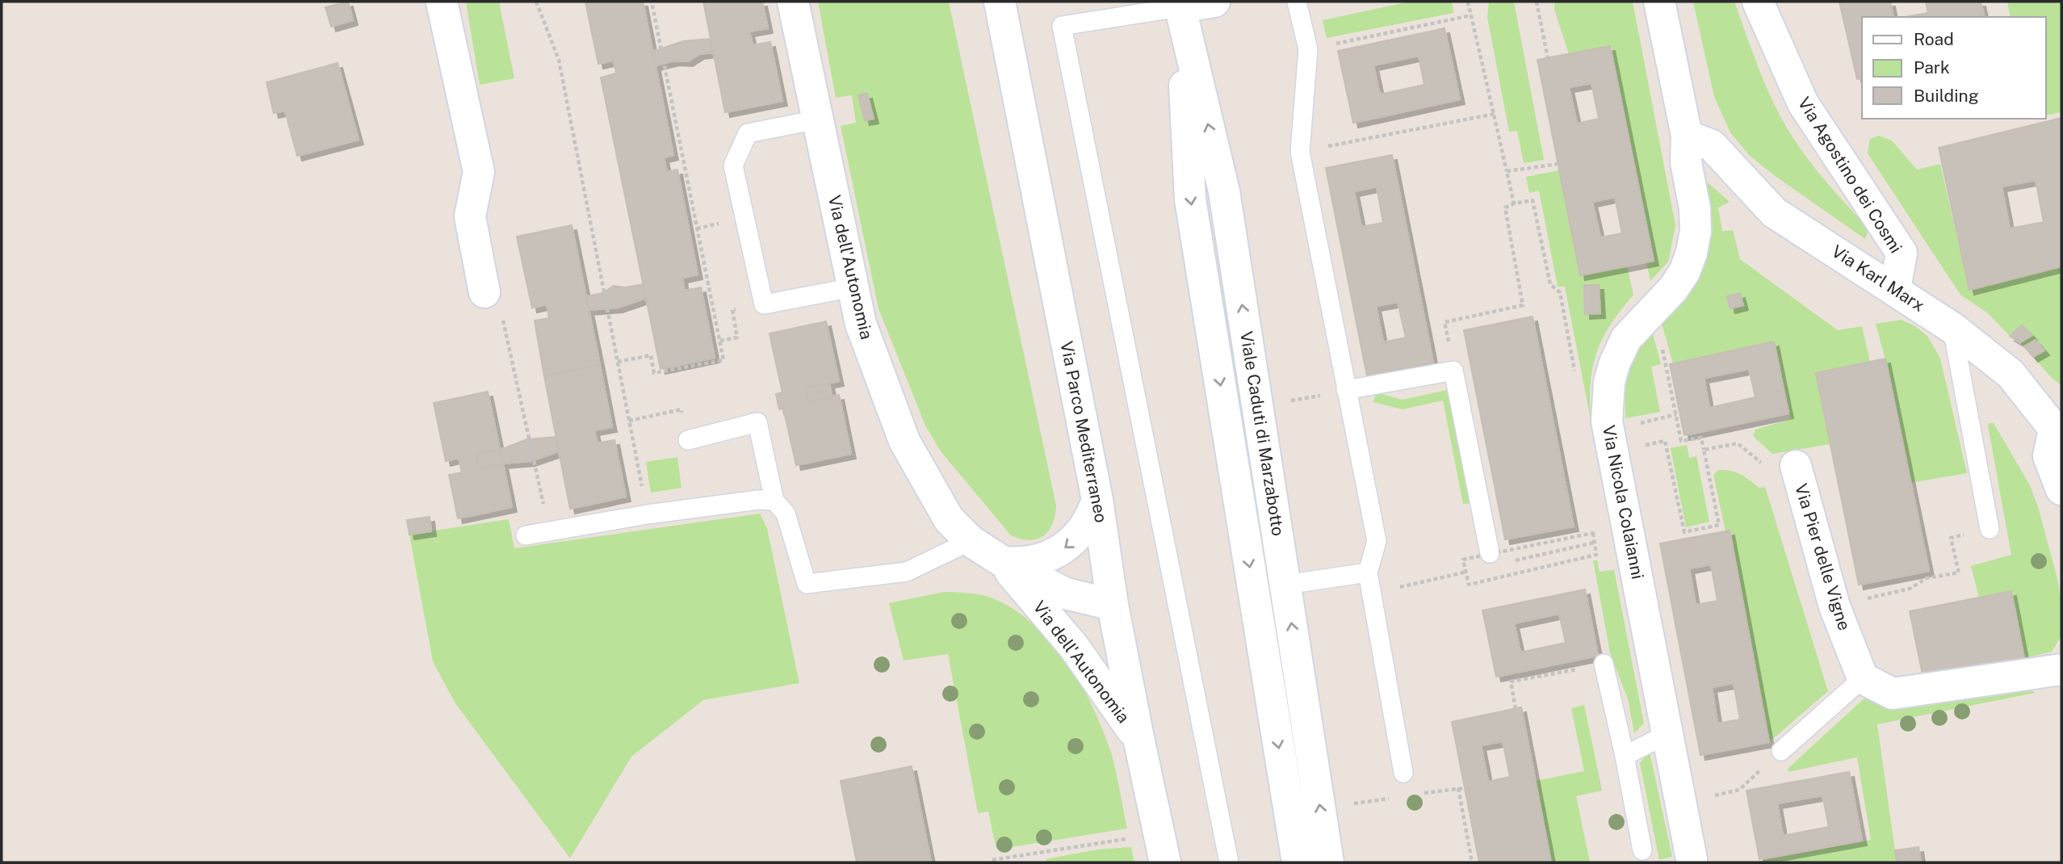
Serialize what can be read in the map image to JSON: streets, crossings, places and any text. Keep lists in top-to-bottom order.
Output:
{
  "streets": {
    "street": [
      "Via Agostino dei Cosmi",
      "Via dell'Autonomia",
      "Via Karl Marx",
      "Via Parco Mediterraneo",
      "Viale Caduti di Marzabotto",
      "Via Nicola Colaianni",
      "Via Pier delle Vigne"
    ]
  },
  "crossings": [
    ["Via Agostino dei Cosmi", "Via Karl Marx"],
    ["Via dell'Autonomia", "Via Parco Mediterraneo"],
    ["Via Karl Marx", "Via Nicola Colaianni"]
  ],
  "legend": ["Road", "Park", "Building"]
}
